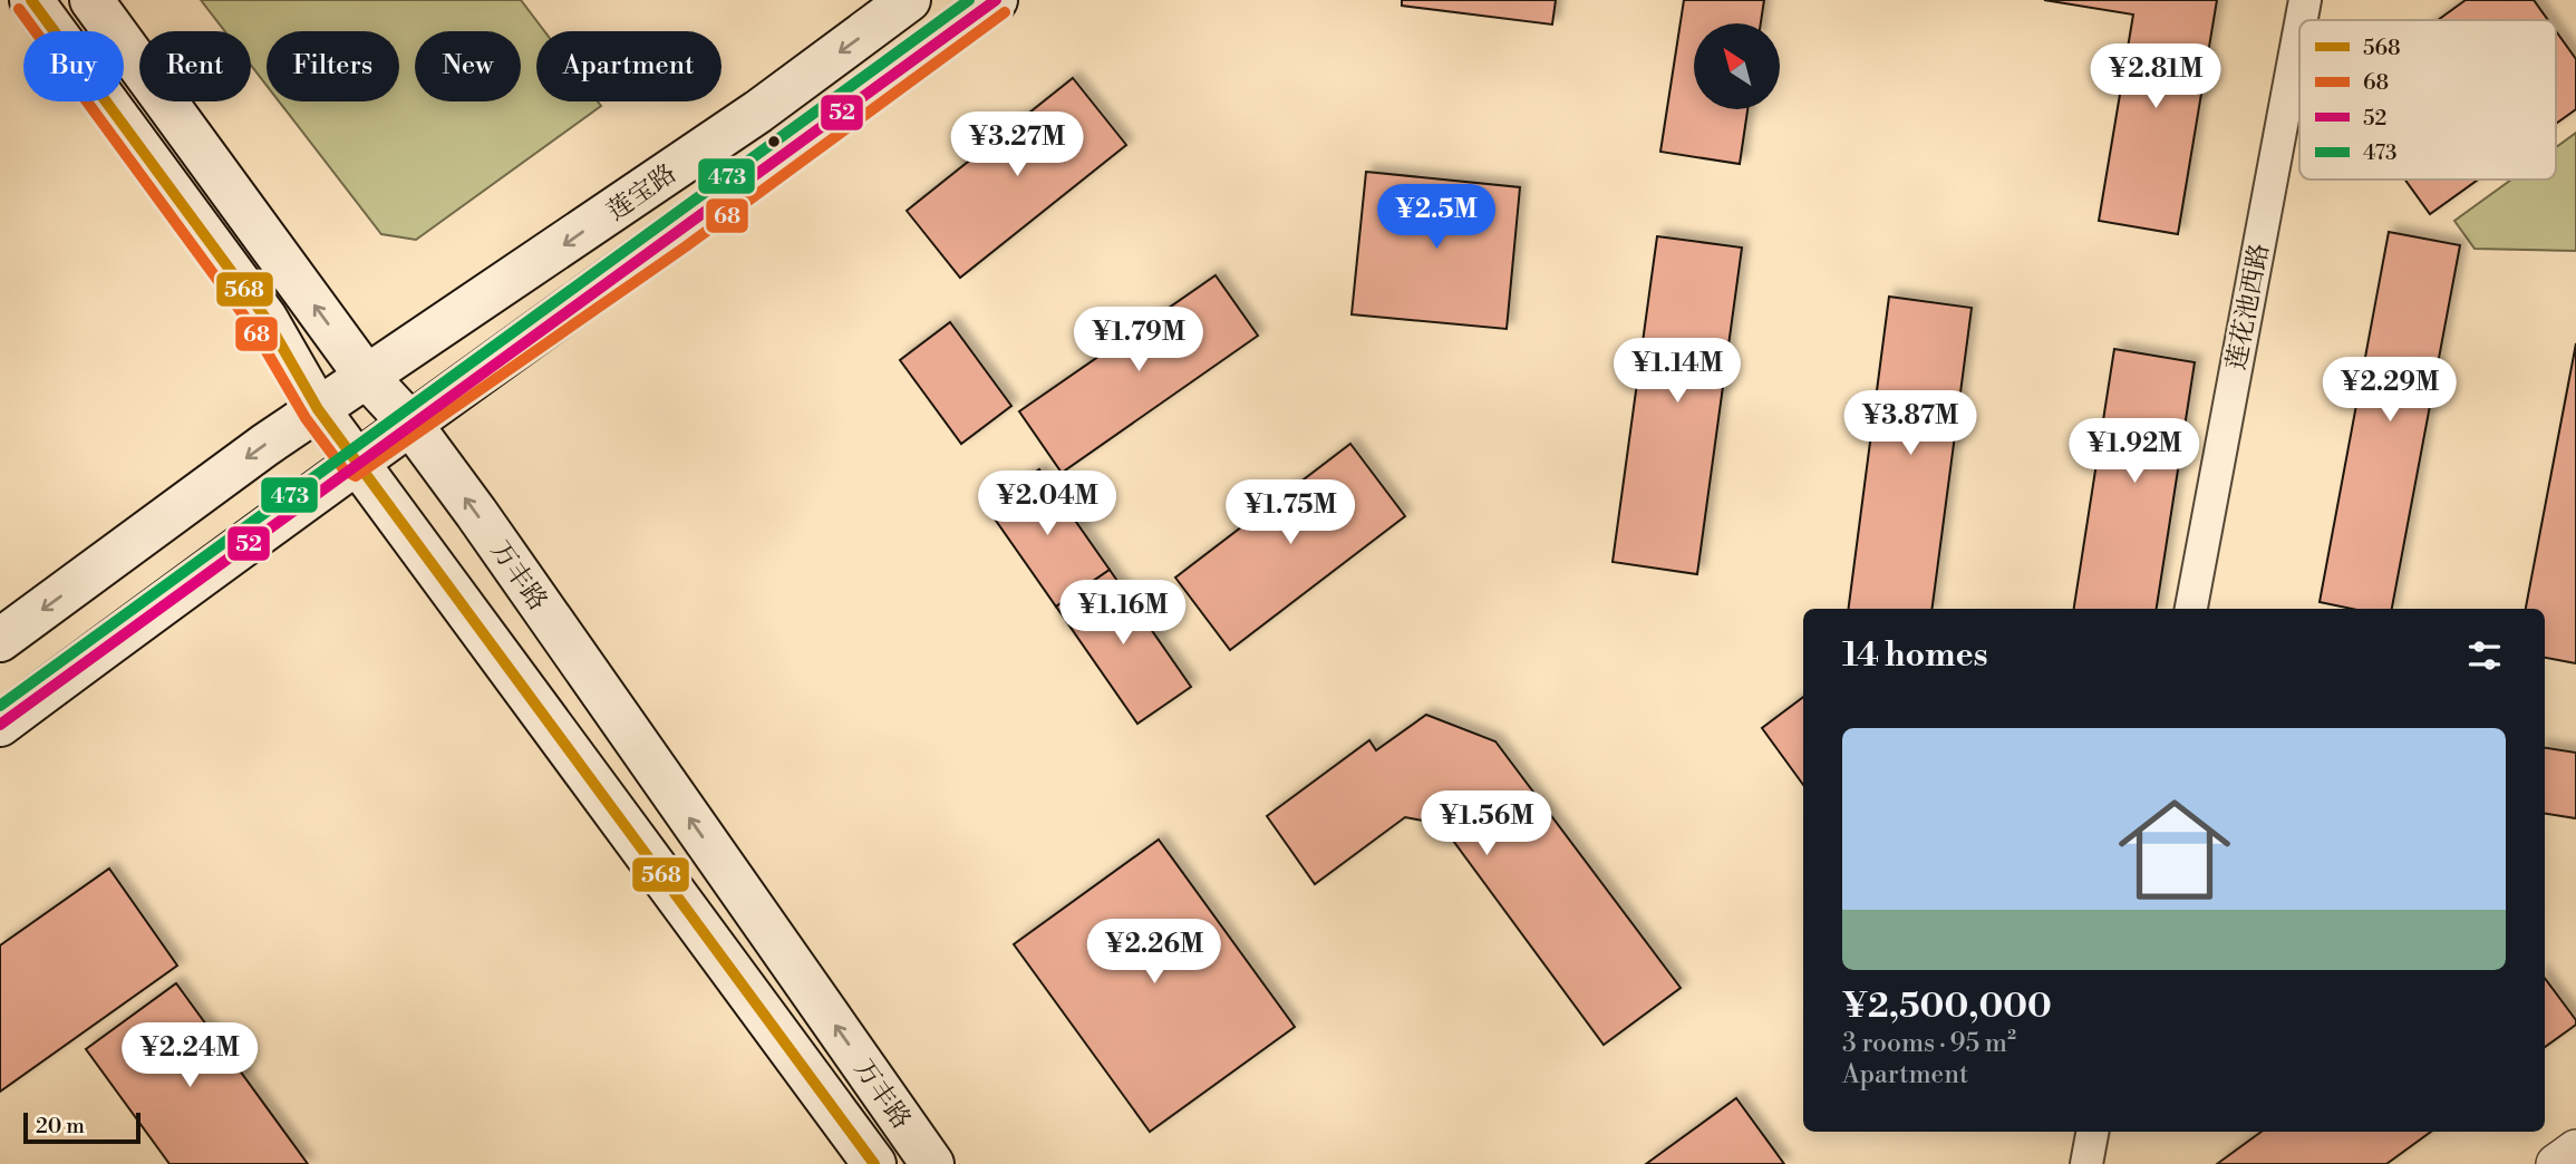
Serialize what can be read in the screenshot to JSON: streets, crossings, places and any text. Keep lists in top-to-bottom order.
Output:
{
  "streets": {
    "main road": ["莲宝路", "万丰路"],
    "street": ["莲花池西路"]
  },
  "crossings": [
    ["莲宝路", "万丰路"]
  ],
  "lines": [
    "transit line 568",
    "transit line 52",
    "transit line 473",
    "transit line 68"
  ],
  "legend": [
    "568",
    "68",
    "52",
    "473"
  ],
  "scale_bar": "20 m",
  "north": "top left",
  "page": {
    "chip": [
      "Buy",
      "Rent",
      "Filters",
      "New",
      "Apartment"
    ],
    "price": [
      "¥2.81M",
      "¥3.27M",
      "¥2.5M",
      "¥1.79M",
      "¥1.14M",
      "¥2.29M",
      "¥3.87M",
      "¥1.92M",
      "¥2.04M",
      "¥1.75M",
      "¥1.16M",
      "¥1.56M",
      "¥2.26M",
      "¥2.24M"
    ],
    "heading": "14 homes",
    "list": [
      {
        "name": "¥2,500,000",
        "note": "3 rooms · 95 m² · Apartment"
      }
    ],
    "scale": "20 m"
  }
}
